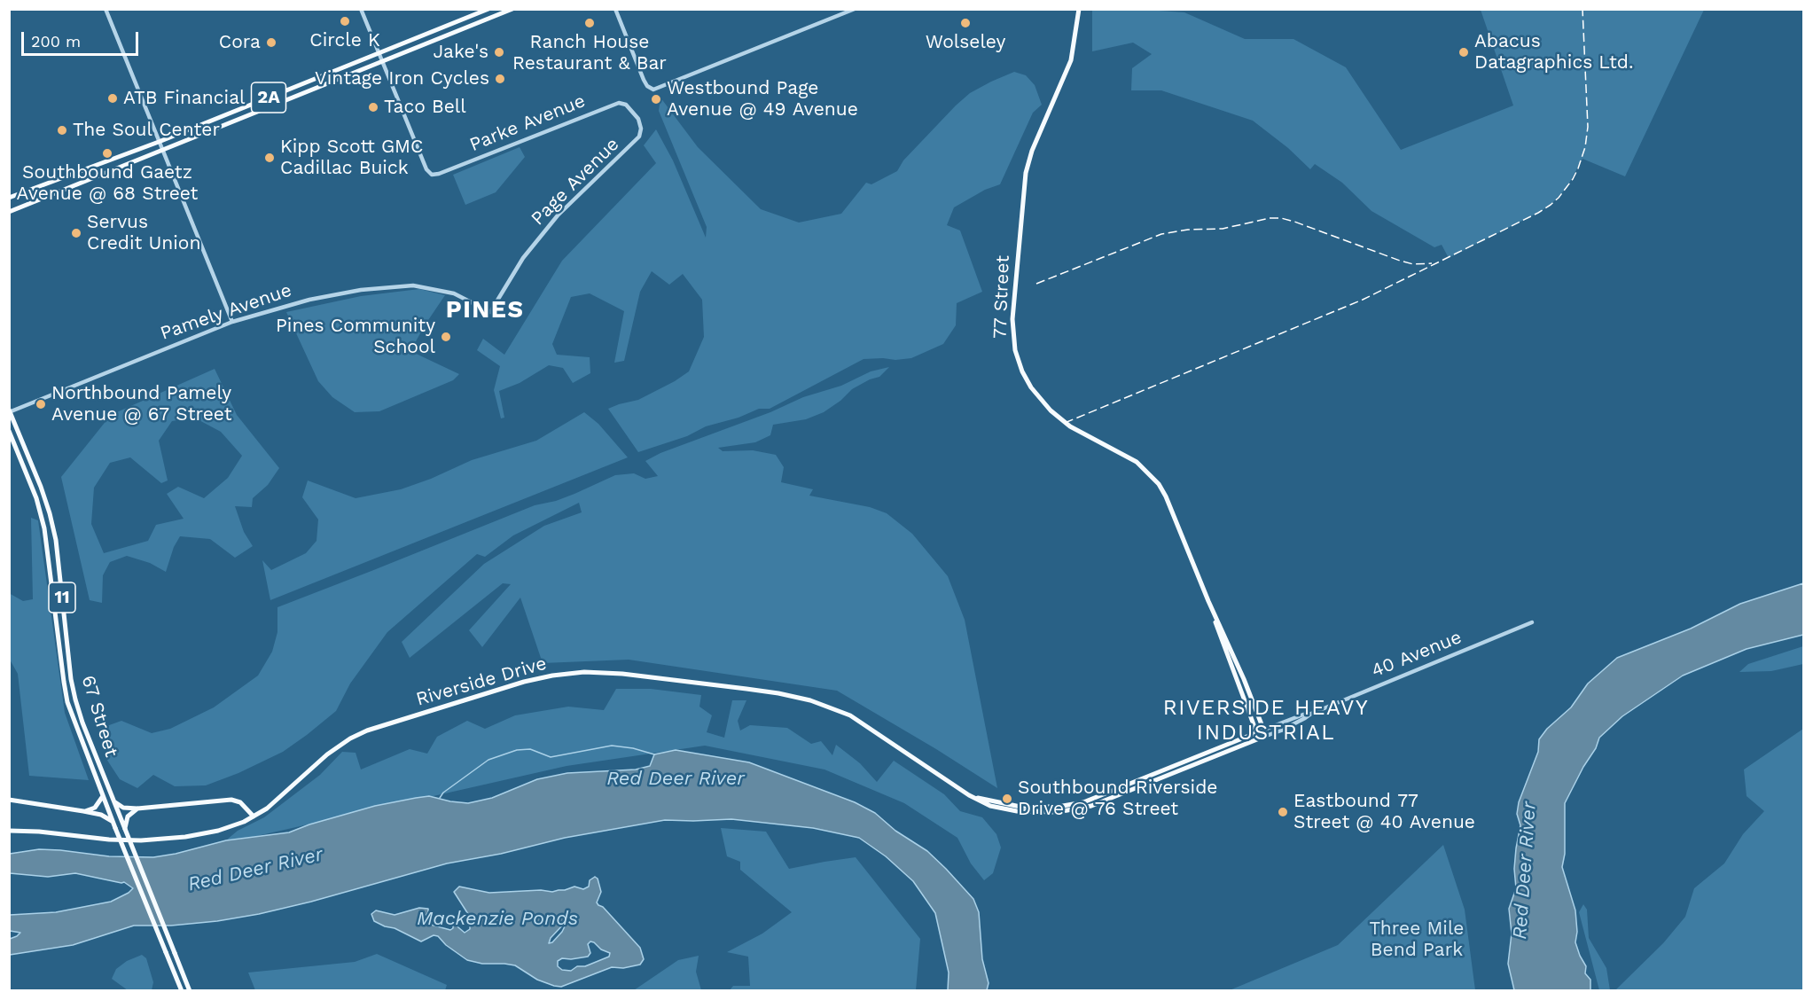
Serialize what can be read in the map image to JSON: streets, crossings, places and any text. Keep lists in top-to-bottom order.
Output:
{
  "streets": {
    "main road": [
      "2A",
      "77 Street",
      "11",
      "40 Avenue",
      "Riverside Drive",
      "67 Street"
    ],
    "street": ["Parke Avenue", "Page Avenue", "Pamely Avenue"]
  },
  "crossings": [
    ["2A", "Parke Avenue"],
    ["Parke Avenue", "Page Avenue"],
    ["Page Avenue", "Pamely Avenue"],
    ["77 Street", "40 Avenue"],
    ["77 Street", "Riverside Drive"],
    ["Pamely Avenue", "67 Street"],
    ["40 Avenue", "Riverside Drive"]
  ],
  "districts": ["PINES", "RIVERSIDE HEAVY INDUSTRIAL"],
  "water": ["Red Deer River", "Mackenzie Ponds"],
  "parks": ["Three Mile Bend Park"],
  "places": [
    "Circle K",
    "Ranch House Restaurant & Bar",
    "Wolseley",
    "Cora",
    "Jake's",
    "Abacus Datagraphics Ltd.",
    "Vintage Iron Cycles",
    "ATB Financial",
    "Westbound Page Avenue @ 49 Avenue",
    "Taco Bell",
    "The Soul Center",
    "Southbound Gaetz Avenue @ 68 Street",
    "Kipp Scott GMC Cadillac Buick",
    "Servus Credit Union",
    "Pines Community School",
    "Northbound Pamely Avenue @ 67 Street",
    "Southbound Riverside Drive @ 76 Street",
    "Eastbound 77 Street @ 40 Avenue"
  ],
  "scale_bar": "200 m"
}
